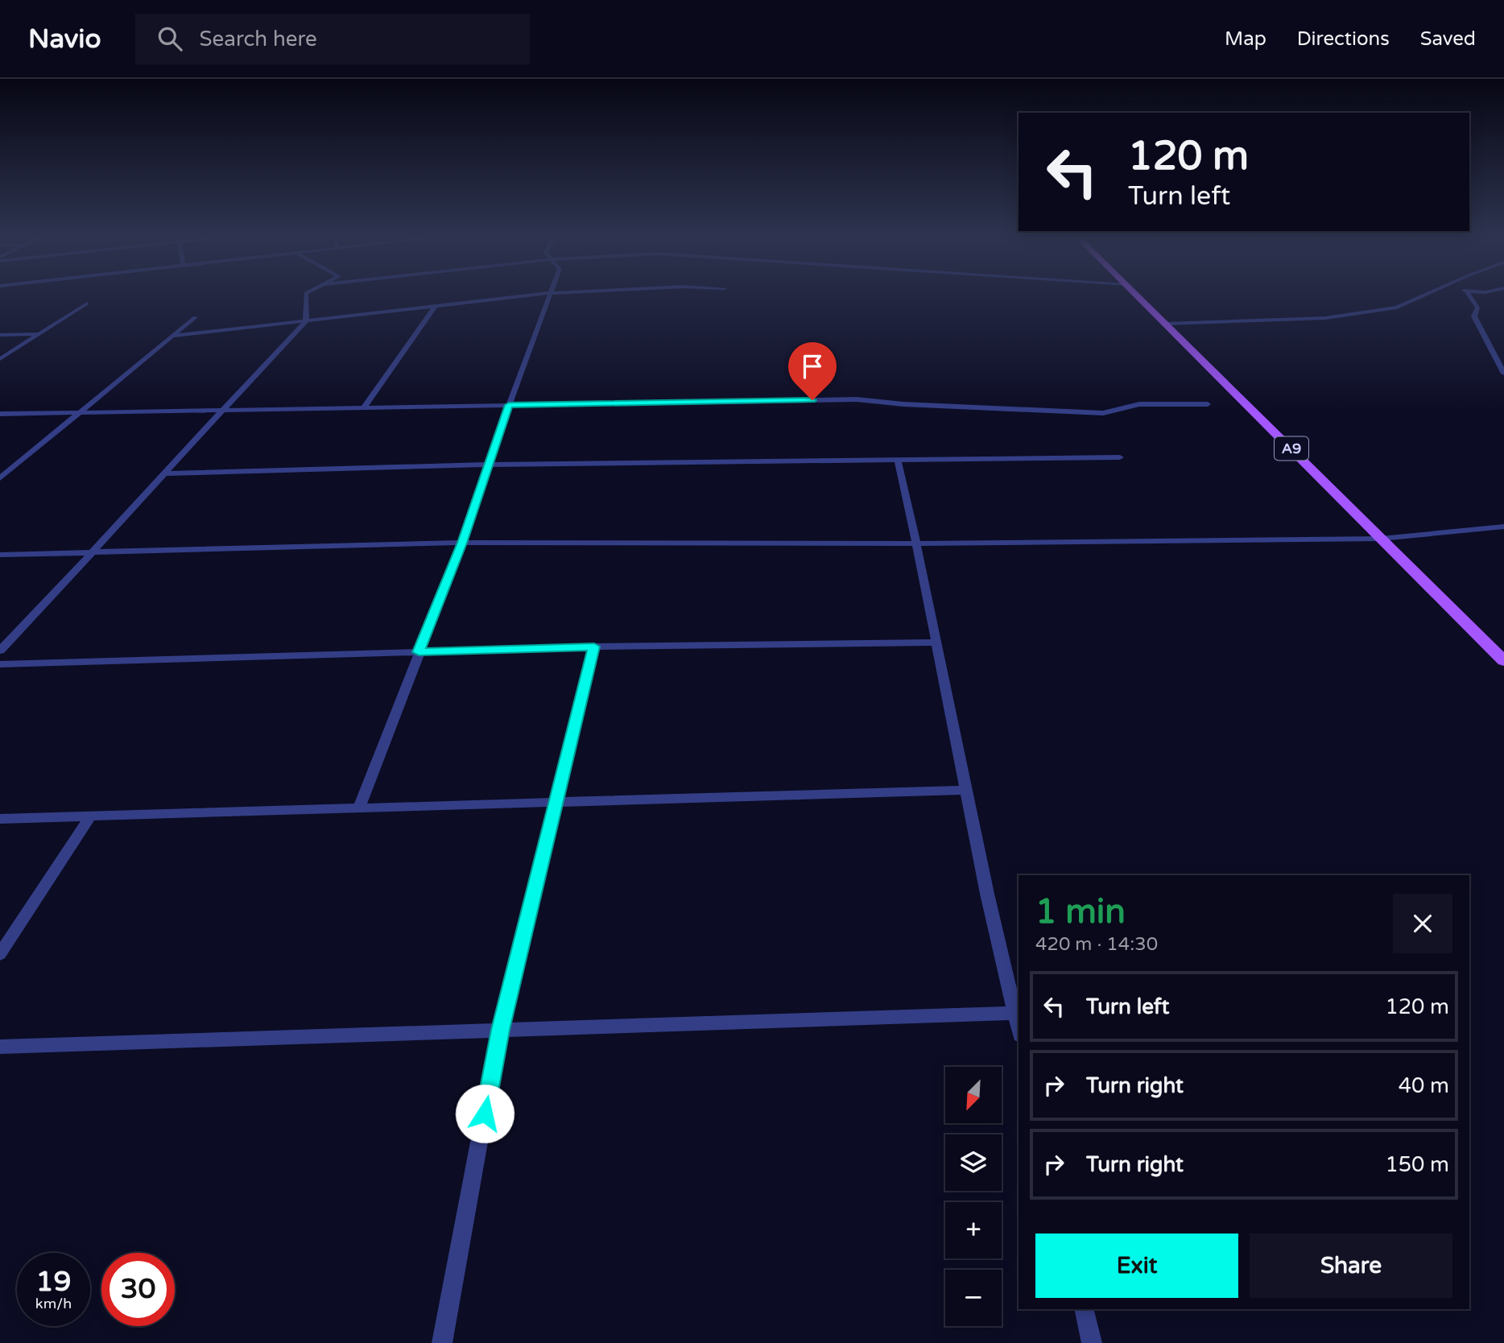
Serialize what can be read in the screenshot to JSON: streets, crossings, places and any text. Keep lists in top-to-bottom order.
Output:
{
  "streets": {
    "main road": ["A9"]
  },
  "north": "bottom left",
  "page": {
    "header": "Navio",
    "search": "Search here",
    "nav": ["Map", "Directions", "Saved"],
    "turn": ["120 m", "Turn left"],
    "heading": ["1 min", "420 m · 14:30"],
    "list": [
      {
        "name": "Turn left",
        "value": "120 m"
      },
      {
        "name": "Turn right",
        "value": "40 m"
      },
      {
        "name": "Turn right",
        "value": "150 m"
      }
    ],
    "map_buttons": ["+", "−"],
    "buttons": ["Exit", "Share"],
    "speed": "19 km/h",
    "limit": "30"
  }
}
